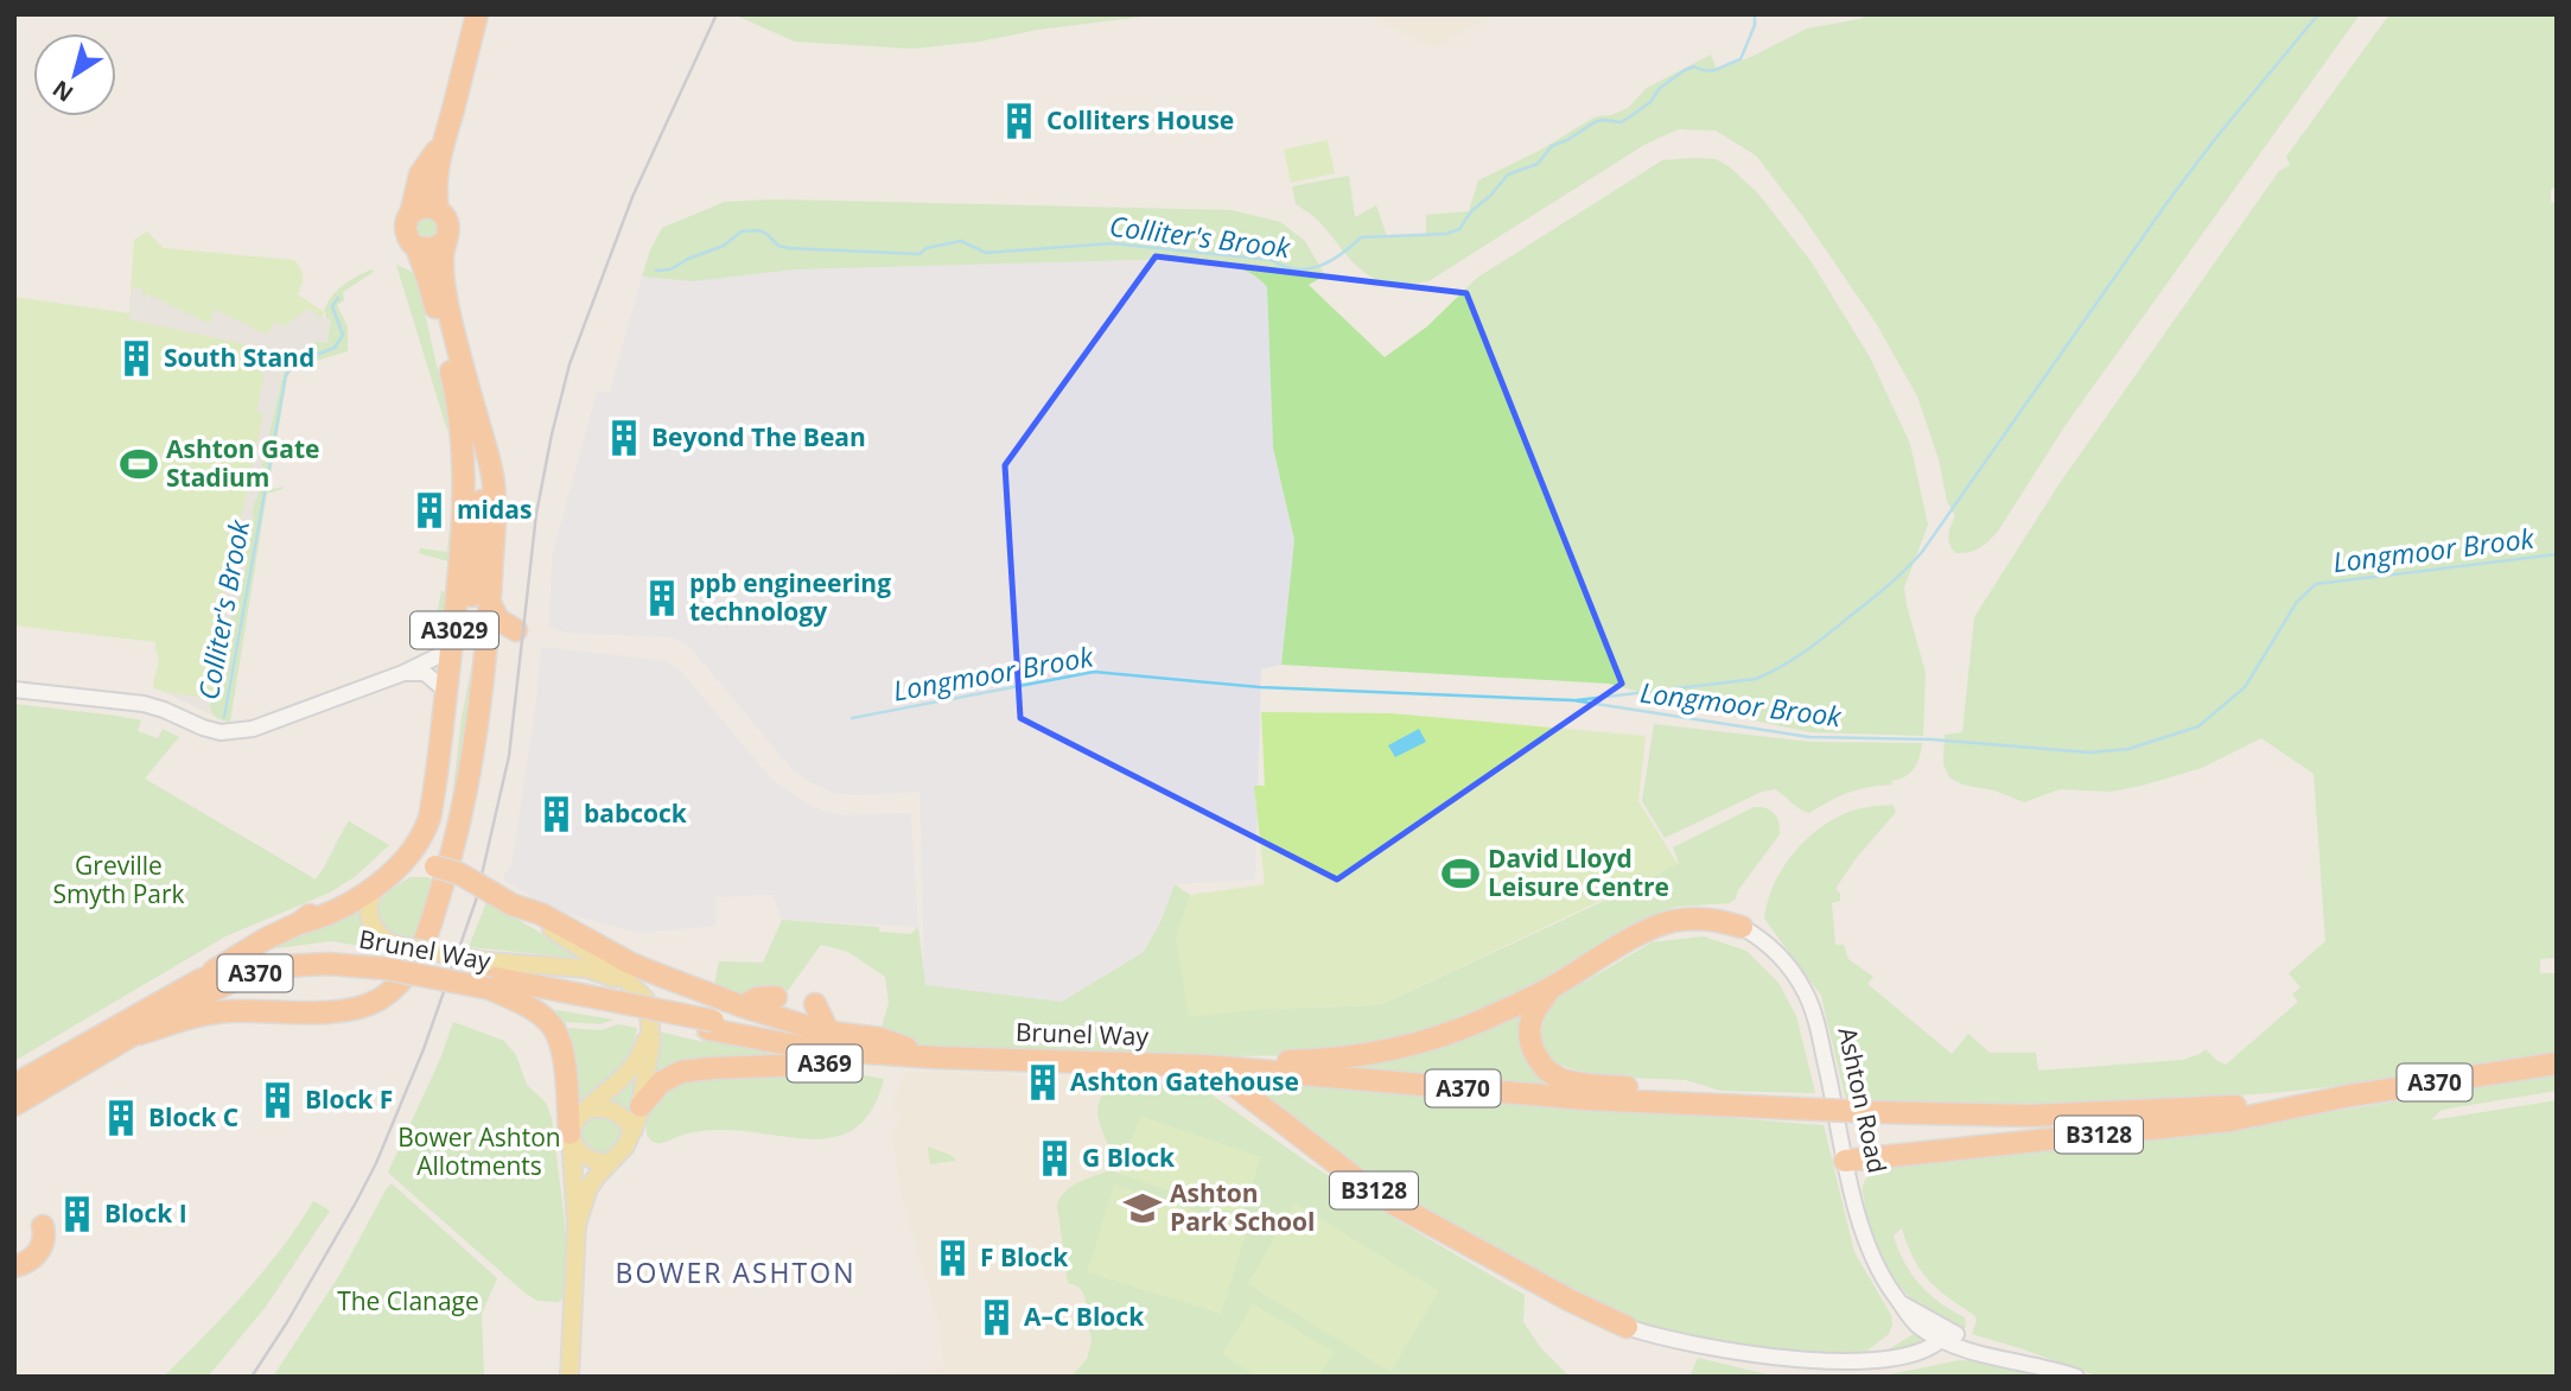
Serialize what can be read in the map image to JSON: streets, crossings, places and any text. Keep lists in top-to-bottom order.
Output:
{
  "streets": {
    "highway": [
      "A3029",
      "Brunel Way",
      "A370",
      "A369",
      "B3128"
    ],
    "main road": ["Ashton Road"]
  },
  "crossings": [
    ["A3029", "Brunel Way"],
    ["A3029", "A369"],
    ["Brunel Way", "A370"],
    ["Brunel Way", "A369"],
    ["Brunel Way", "B3128"],
    ["A370", "B3128"],
    ["Ashton Road", "B3128"]
  ],
  "districts": ["BOWER ASHTON"],
  "water": ["Colliter's Brook", "Longmoor Brook"],
  "parks": ["Greville Smyth Park", "Bower Ashton Allotments", "The Clanage"],
  "places": {
    "building": [
      "Colliters House",
      "South Stand",
      "Beyond The Bean",
      "midas",
      "ppb engineering technology",
      "babcock",
      "Ashton Gatehouse",
      "Block F",
      "Block C",
      "G Block",
      "Block I",
      "F Block",
      "A–C Block"
    ],
    "sports": ["Ashton Gate Stadium", "David Lloyd Leisure Centre"],
    "school or university": ["Ashton Park School"]
  },
  "north": "bottom left"
}
